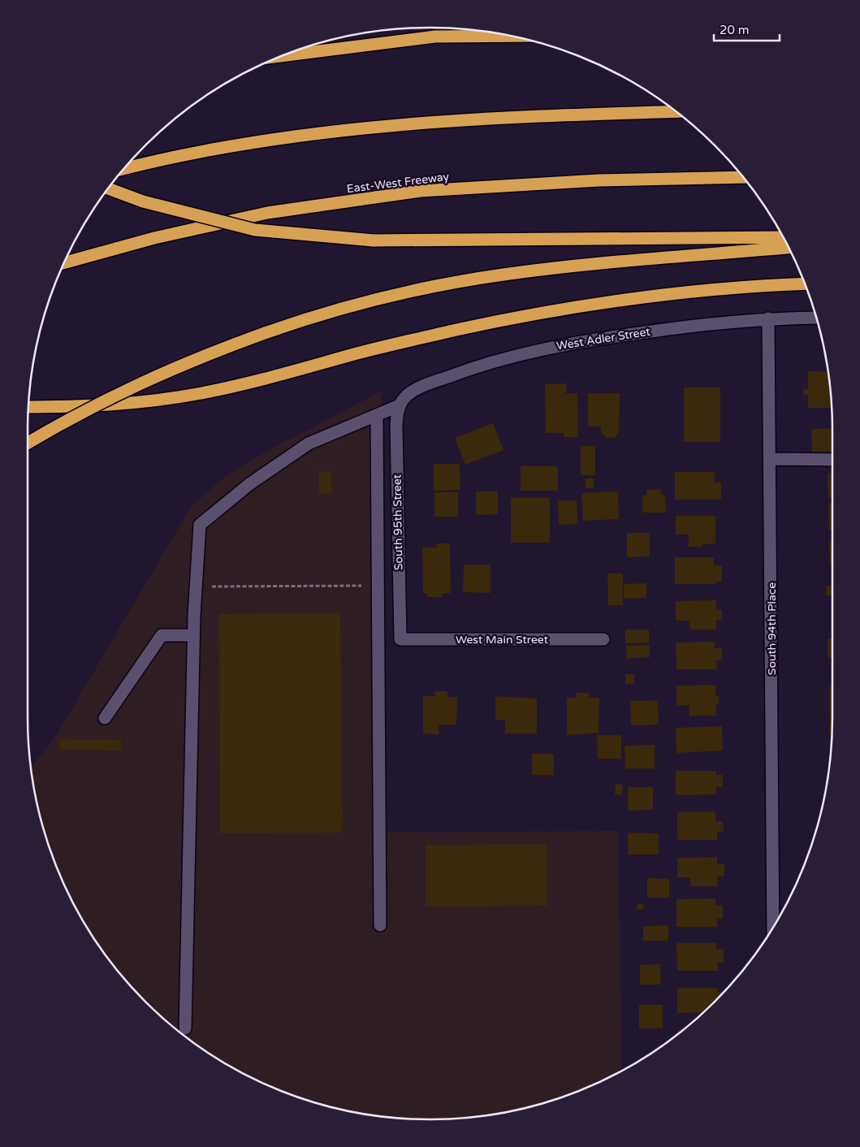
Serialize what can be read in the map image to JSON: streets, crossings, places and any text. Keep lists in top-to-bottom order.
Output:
{
  "streets": {
    "highway": ["East-West Freeway"],
    "street": [
      "West Adler Street",
      "South 95th Street",
      "South 94th Place",
      "West Main Street"
    ]
  },
  "crossings": [
    ["West Adler Street", "South 95th Street"],
    ["West Adler Street", "South 94th Place"],
    ["South 95th Street", "West Main Street"]
  ],
  "scale_bar": "20 m"
}
